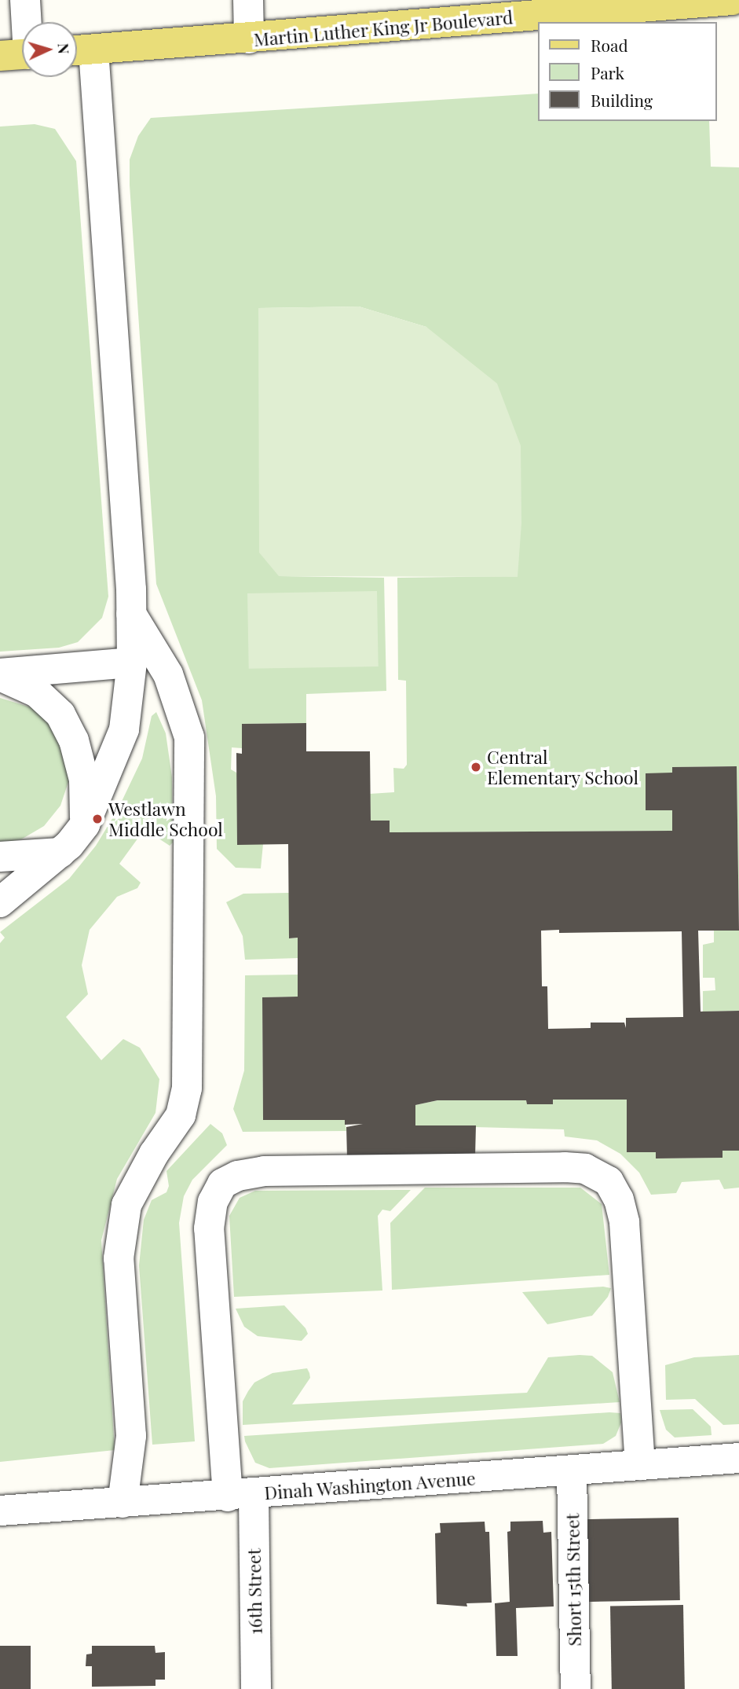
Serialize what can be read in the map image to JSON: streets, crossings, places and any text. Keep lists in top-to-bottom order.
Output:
{
  "streets": {
    "main road": ["Martin Luther King Jr Boulevard"],
    "street": ["Dinah Washington Avenue", "Short 15th Street", "16th Street"]
  },
  "crossings": [
    ["Dinah Washington Avenue", "Short 15th Street"],
    ["Dinah Washington Avenue", "16th Street"]
  ],
  "places": ["Central Elementary School", "Westlawn Middle School"],
  "legend": ["Road", "Park", "Building"],
  "north": "right"
}
